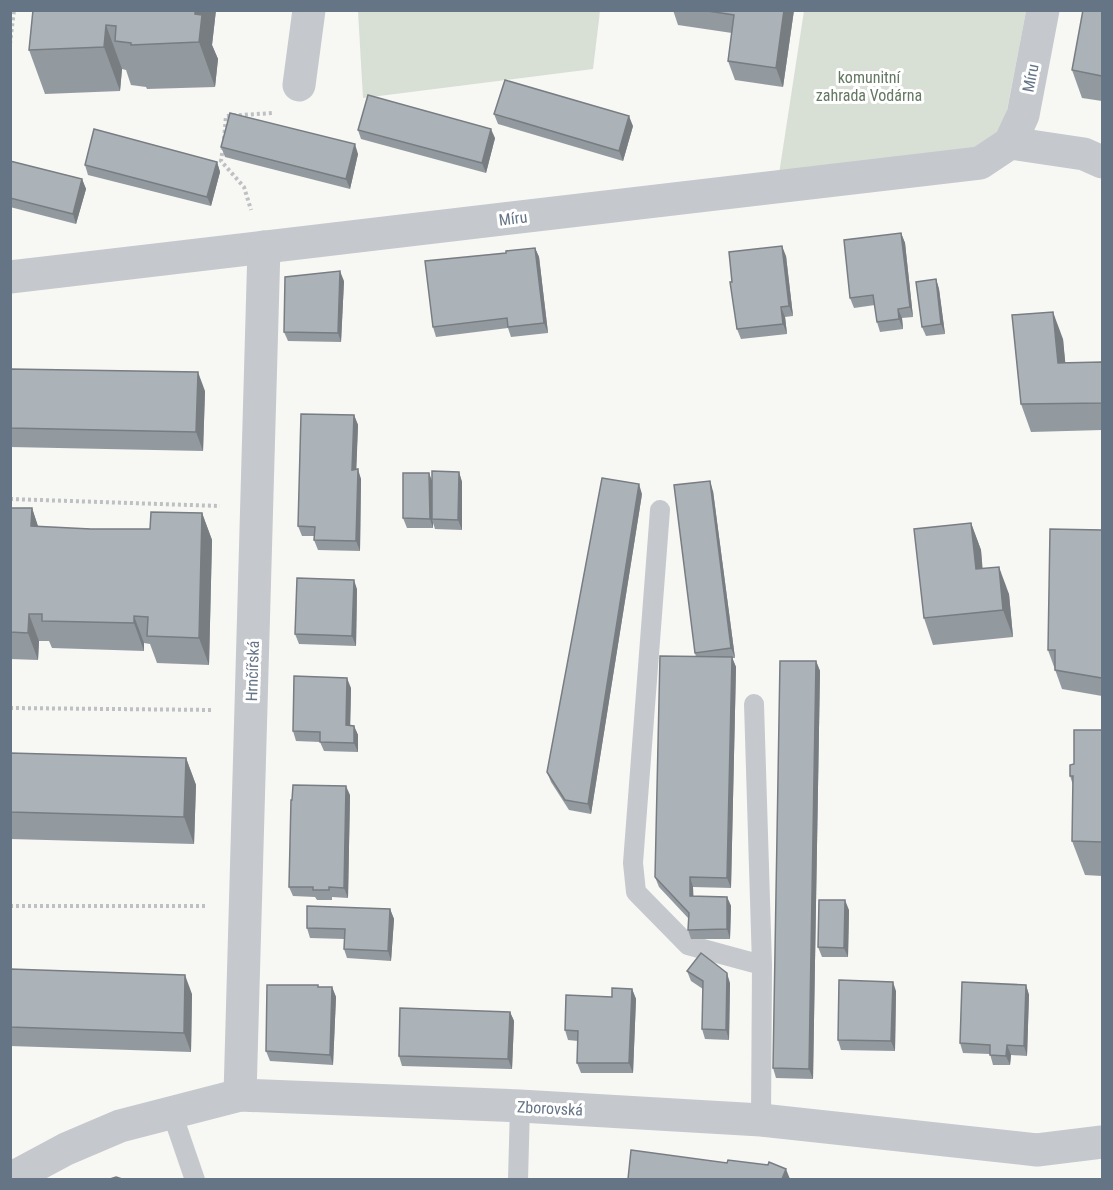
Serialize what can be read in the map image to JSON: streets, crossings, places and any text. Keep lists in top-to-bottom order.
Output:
{
  "streets": {
    "street": ["Míru", "Hrnčířská", "Zborovská"]
  },
  "crossings": [
    ["Míru", "Hrnčířská"],
    ["Hrnčířská", "Zborovská"]
  ],
  "parks": ["komunitní zahrada Vodárna"]
}
